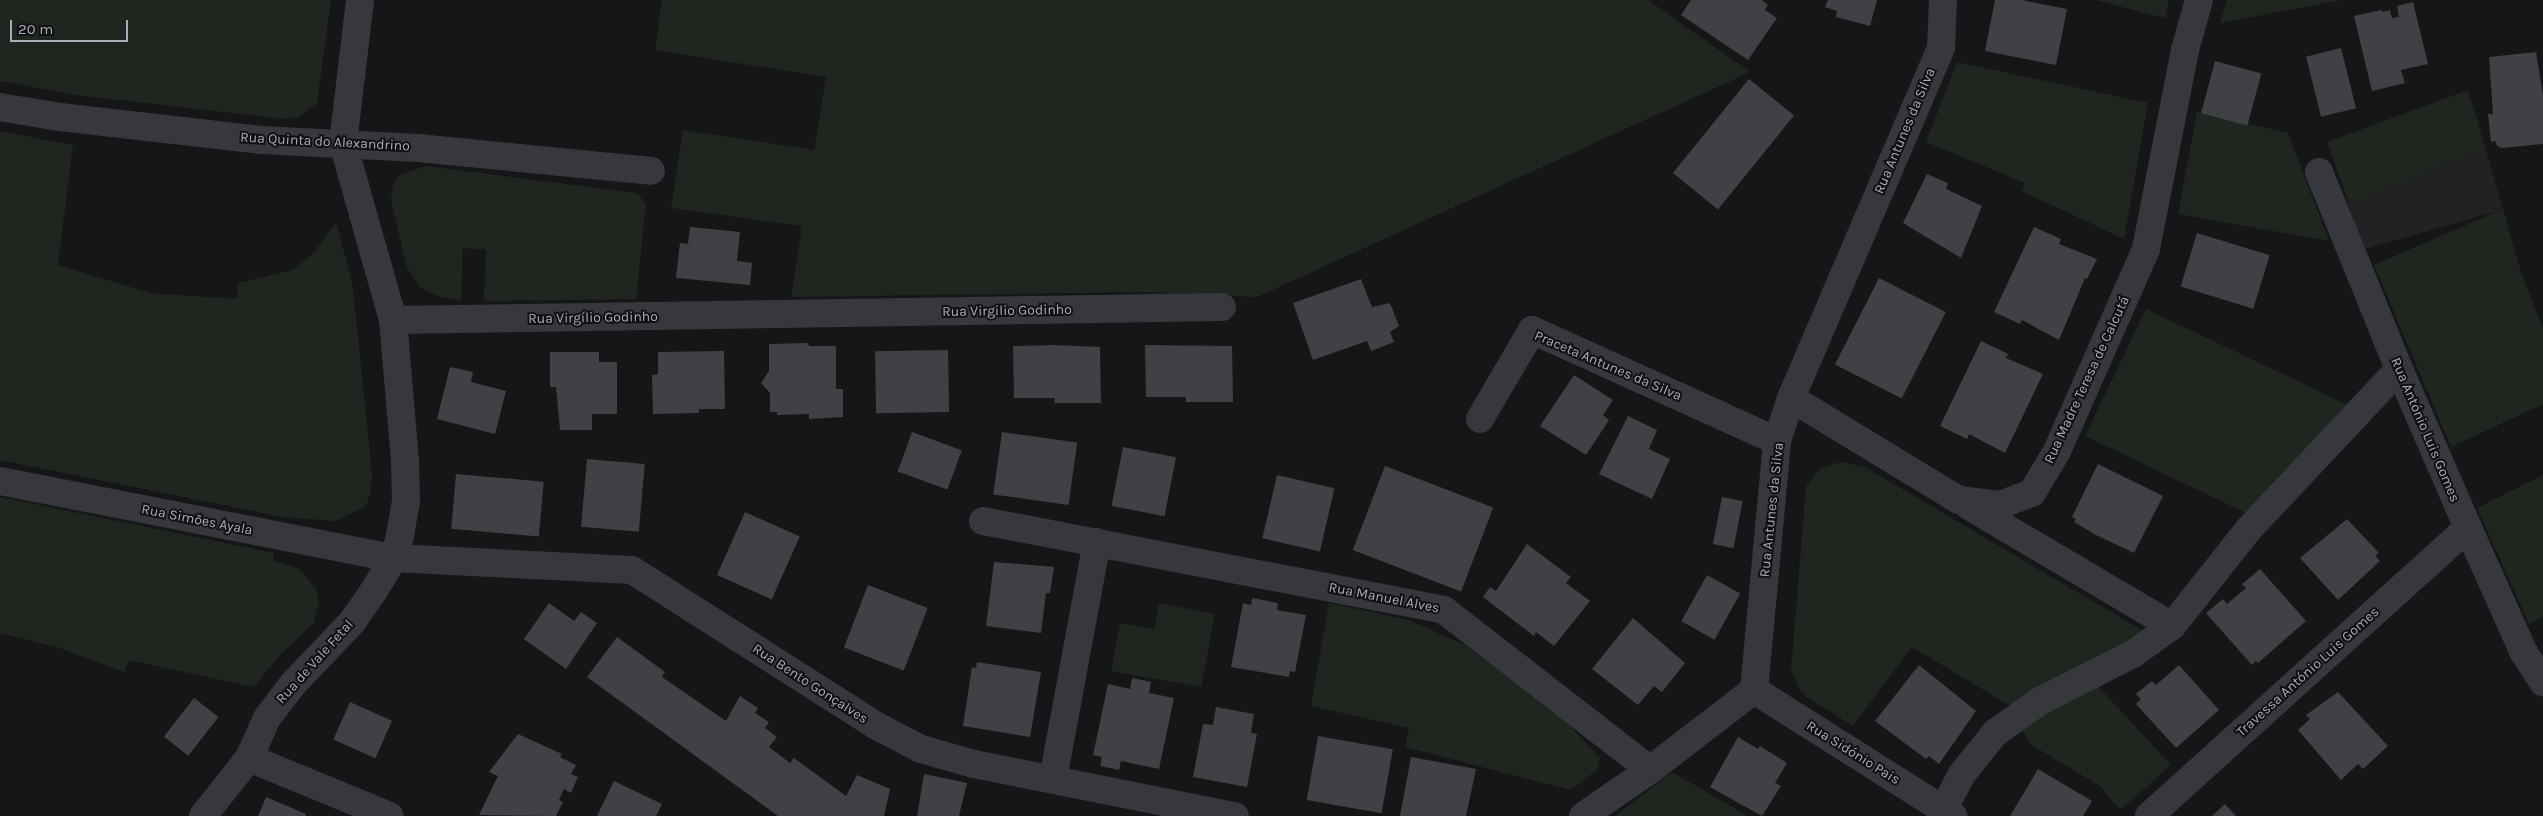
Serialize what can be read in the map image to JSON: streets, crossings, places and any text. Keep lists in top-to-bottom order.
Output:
{
  "streets": {
    "street": [
      "Rua Antunes da Silva",
      "Rua Quinta do Alexandrino",
      "Rua Virgilio Godinho",
      "Rua Virgílio Godinho",
      "Praceta Antunes da Silva",
      "Rua Madre Teresa de Calcutá",
      "Rua António Luis Gomes",
      "Rua Simões Ayala",
      "Rua Manuel Alves",
      "Rua de Vale Fetal",
      "Travessa António Luis Gomes",
      "Rua Bento Gonçalves",
      "Rua Sidónio Pais"
    ]
  },
  "crossings": [
    ["Rua Antunes da Silva", "Praceta Antunes da Silva"],
    ["Rua Antunes da Silva", "Rua Madre Teresa de Calcutá"],
    ["Rua Antunes da Silva", "Rua Sidónio Pais"],
    ["Rua Virgilio Godinho", "Rua Virgílio Godinho"],
    ["Rua António Luis Gomes", "Travessa António Luis Gomes"],
    ["Rua Simões Ayala", "Rua de Vale Fetal"],
    ["Rua Simões Ayala", "Rua Bento Gonçalves"],
    ["Rua de Vale Fetal", "Rua Bento Gonçalves"]
  ],
  "scale_bar": "20 m"
}
